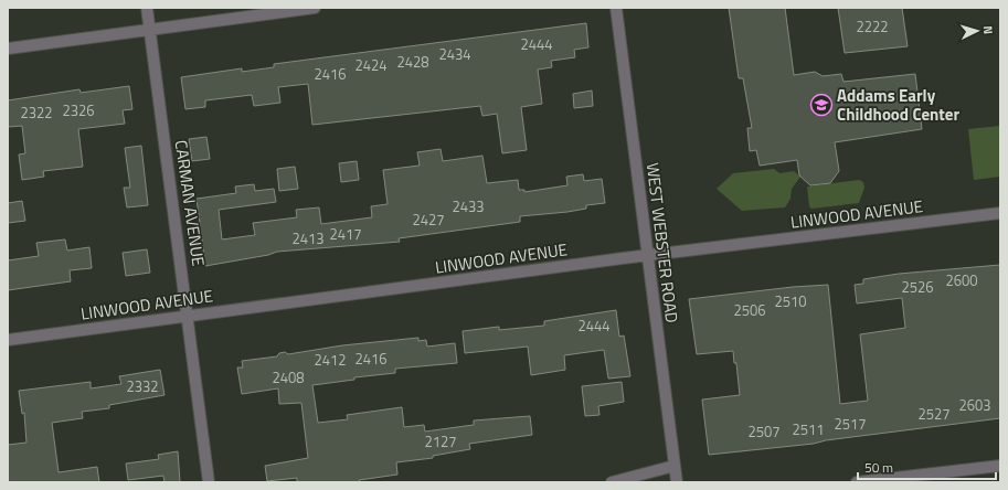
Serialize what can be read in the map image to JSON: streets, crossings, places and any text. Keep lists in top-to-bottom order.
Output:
{
  "streets": {
    "street": ["CARMAN AVENUE", "LINWOOD AVENUE", "WEST WEBSTER ROAD"]
  },
  "crossings": [
    ["CARMAN AVENUE", "LINWOOD AVENUE"],
    ["LINWOOD AVENUE", "WEST WEBSTER ROAD"]
  ],
  "places": {
    "school or university": ["Addams Early Childhood Center"]
  },
  "house_numbers": [
    "2222",
    "2444",
    "2434",
    "2428",
    "2424",
    "2416",
    "2326",
    "2322",
    "2433",
    "2427",
    "2417",
    "2413",
    "2600",
    "2526",
    "2510",
    "2506",
    "2444",
    "2416",
    "2412",
    "2408",
    "2332",
    "2603",
    "2527",
    "2517",
    "2511",
    "2507",
    "2127"
  ],
  "scale_bar": "50 m",
  "north": "right"
}
